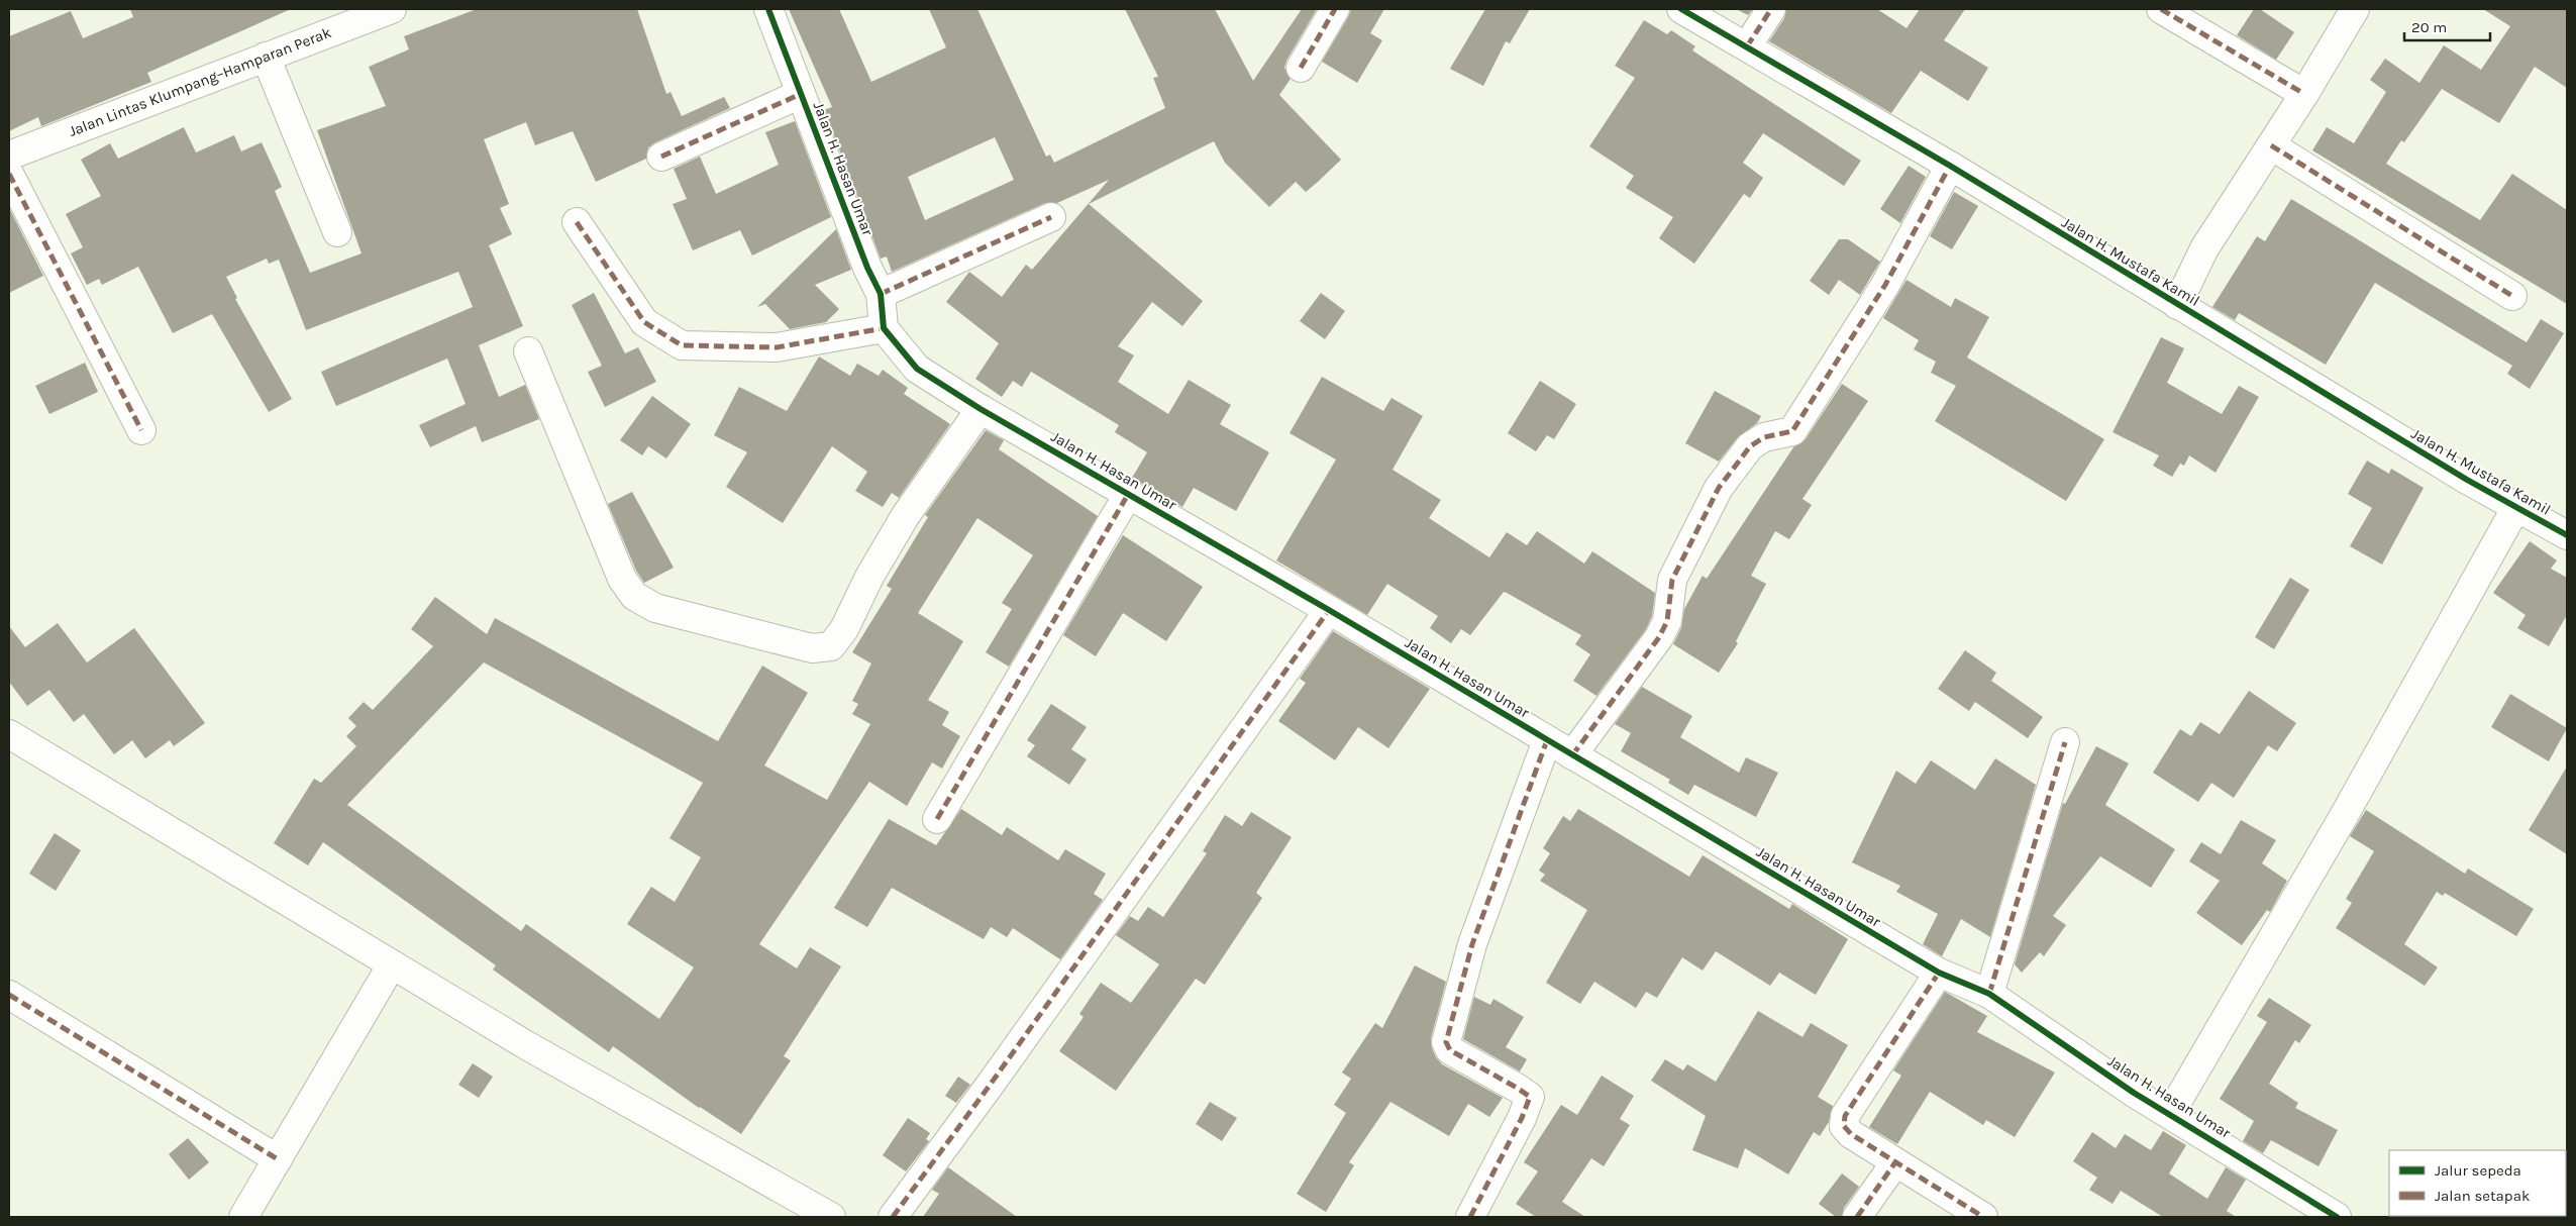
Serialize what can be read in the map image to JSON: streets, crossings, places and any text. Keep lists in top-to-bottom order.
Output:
{
  "streets": {
    "street": ["Jalan Lintas Klumpang–Hamparan Perak", "Jalan H. Hasan Umar", "Jalan H. Mustafa Kamil"]
  },
  "legend": ["Jalur sepeda", "Jalan setapak"],
  "scale_bar": "20 m"
}
